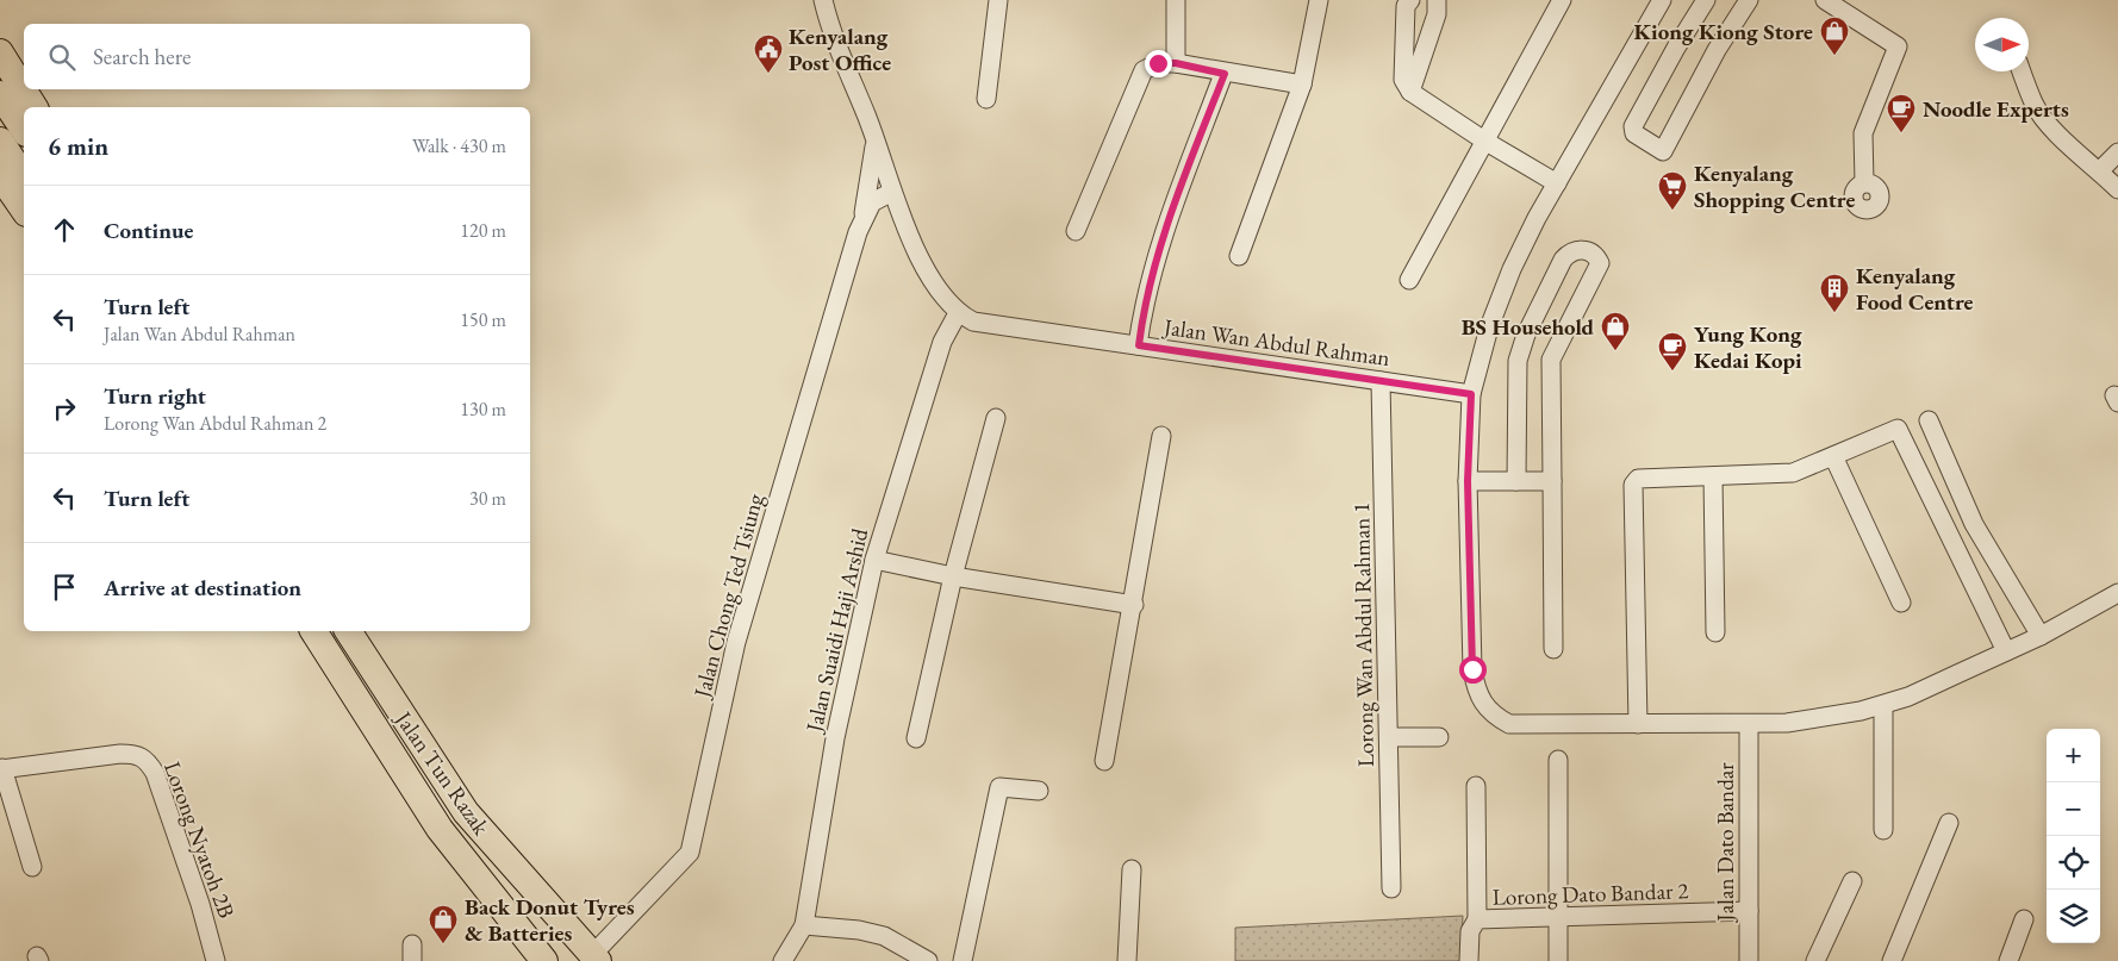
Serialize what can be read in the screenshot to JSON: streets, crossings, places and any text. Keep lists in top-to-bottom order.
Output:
{
  "streets": {
    "highway": ["Jalan Tun Razak"],
    "street": [
      "Jalan Wan Abdul Rahman",
      "Jalan Chong Ted Tsiung",
      "Jalan Suaidi Haji Arshid",
      "Lorong Wan Abdul Rahman 1",
      "Lorong Nyatoh 2B",
      "Jalan Dato Bandar",
      "Lorong Dato Bandar 2"
    ]
  },
  "crossings": [
    ["Jalan Wan Abdul Rahman", "Jalan Suaidi Haji Arshid"],
    ["Jalan Wan Abdul Rahman", "Lorong Wan Abdul Rahman 1"],
    ["Jalan Chong Ted Tsiung", "Jalan Tun Razak"],
    ["Jalan Dato Bandar", "Lorong Dato Bandar 2"]
  ],
  "places": {
    "shop": ["Kiong Kiong Store", "BS Household", "Back Donut Tyres & Batteries"],
    "public building": ["Kenyalang Post Office"],
    "cafe": ["Noodle Experts", "Yung Kong Kedai Kopi"],
    "supermarket": ["Kenyalang Shopping Centre"],
    "building": ["Kenyalang Food Centre"]
  },
  "north": "right",
  "page": {
    "search": "Search here",
    "heading": ["6 min", "Walk · 430 m"],
    "list": [
      ["Continue", "120 m"],
      ["Turn left", "Jalan Wan Abdul Rahman", "150 m"],
      ["Turn right", "Lorong Wan Abdul Rahman 2", "130 m"],
      ["Turn left", "30 m"],
      "Arrive at destination"
    ],
    "map_buttons": ["+", "−"]
  }
}
